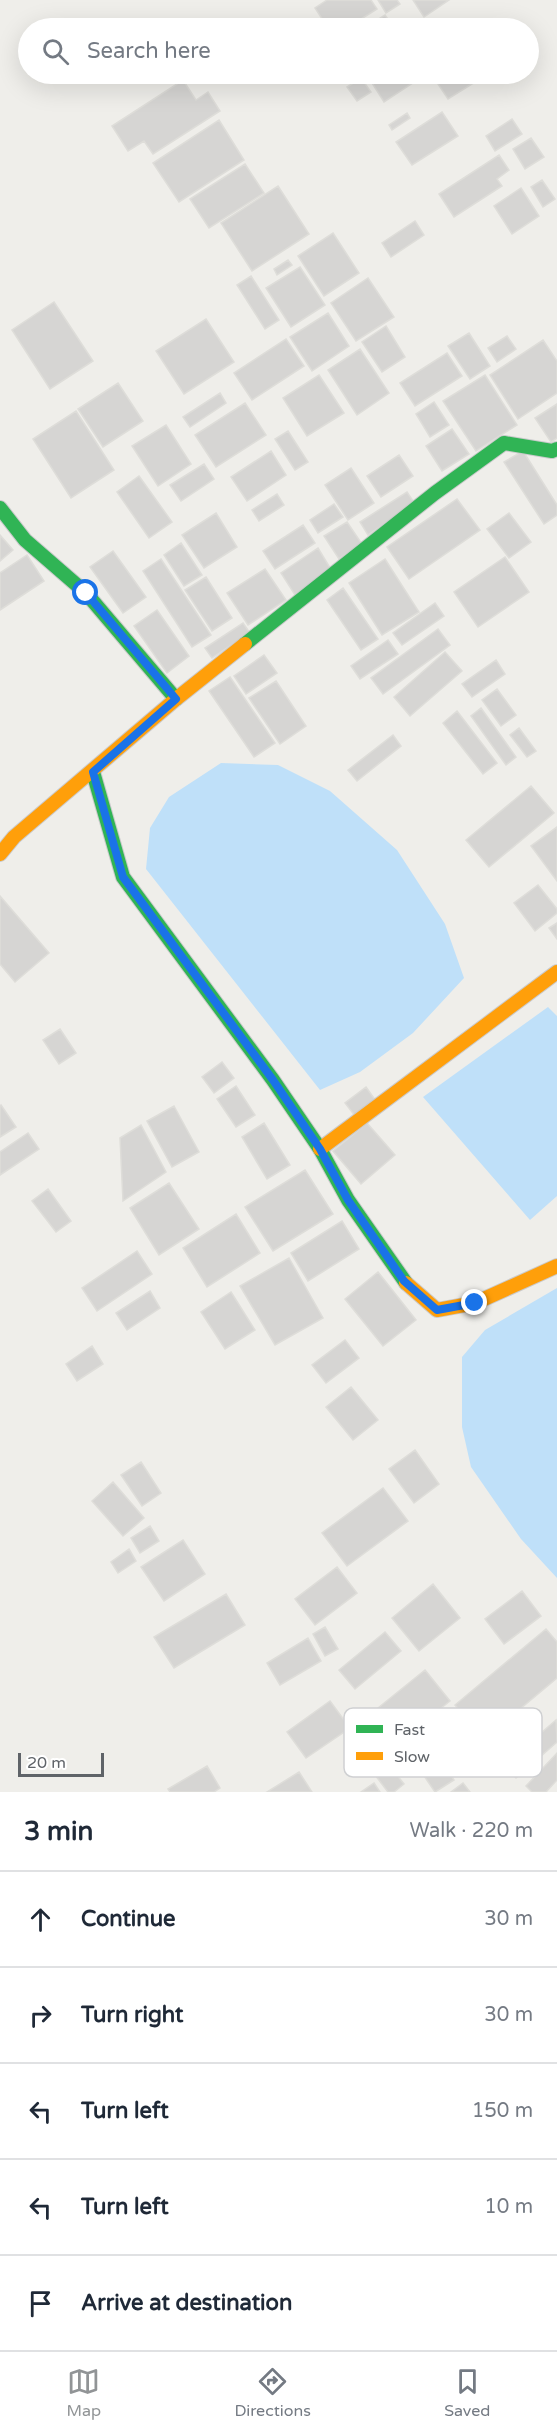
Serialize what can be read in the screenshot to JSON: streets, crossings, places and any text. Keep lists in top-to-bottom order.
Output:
{
  "legend": ["Fast", "Slow"],
  "scale_bar": "20 m",
  "page": {
    "search": "Search here",
    "scale": "20 m",
    "heading": ["3 min", "Walk · 220 m"],
    "list": [
      ["Continue", "30 m"],
      ["Turn right", "30 m"],
      ["Turn left", "150 m"],
      ["Turn left", "10 m"],
      "Arrive at destination"
    ],
    "nav": ["Map", "Directions", "Saved"]
  }
}
